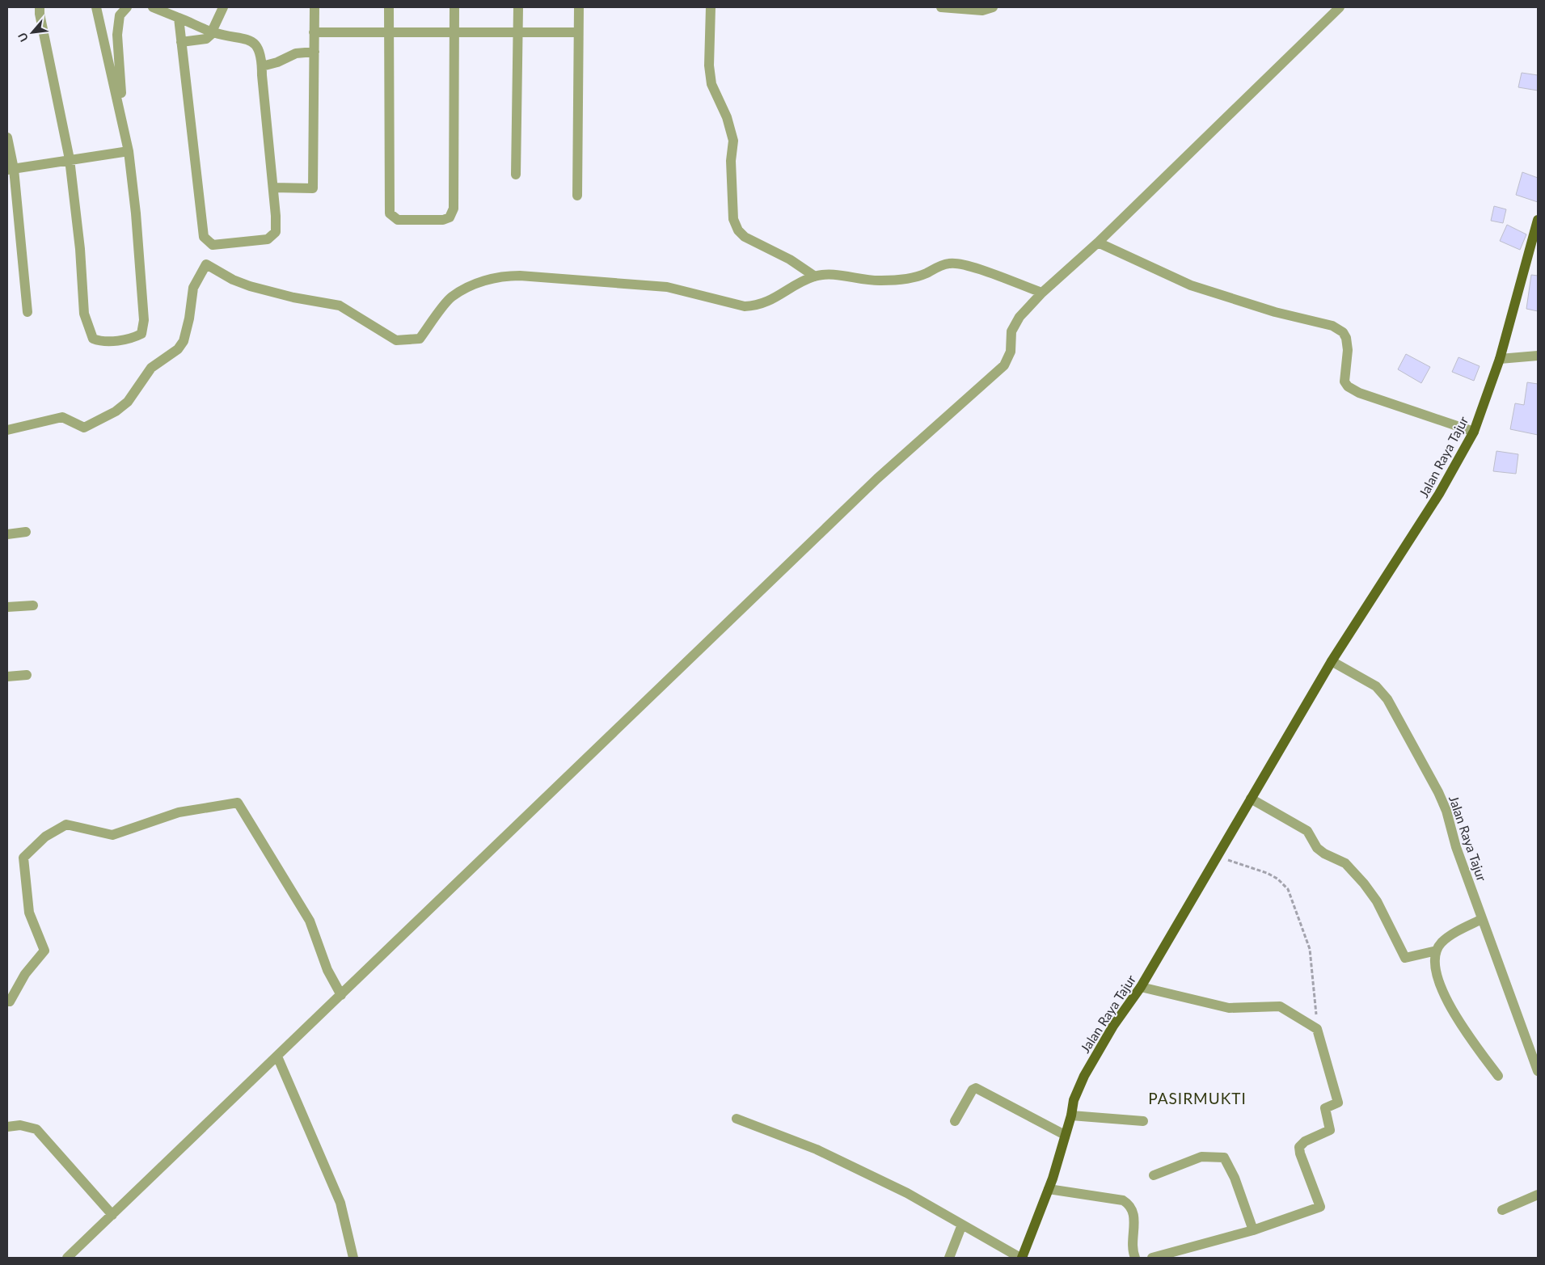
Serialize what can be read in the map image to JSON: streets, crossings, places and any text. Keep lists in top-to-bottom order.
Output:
{
  "streets": {
    "main road": ["Jalan Raya Tajur"]
  },
  "districts": ["PASIRMUKTI"],
  "north": "bottom left"
}
